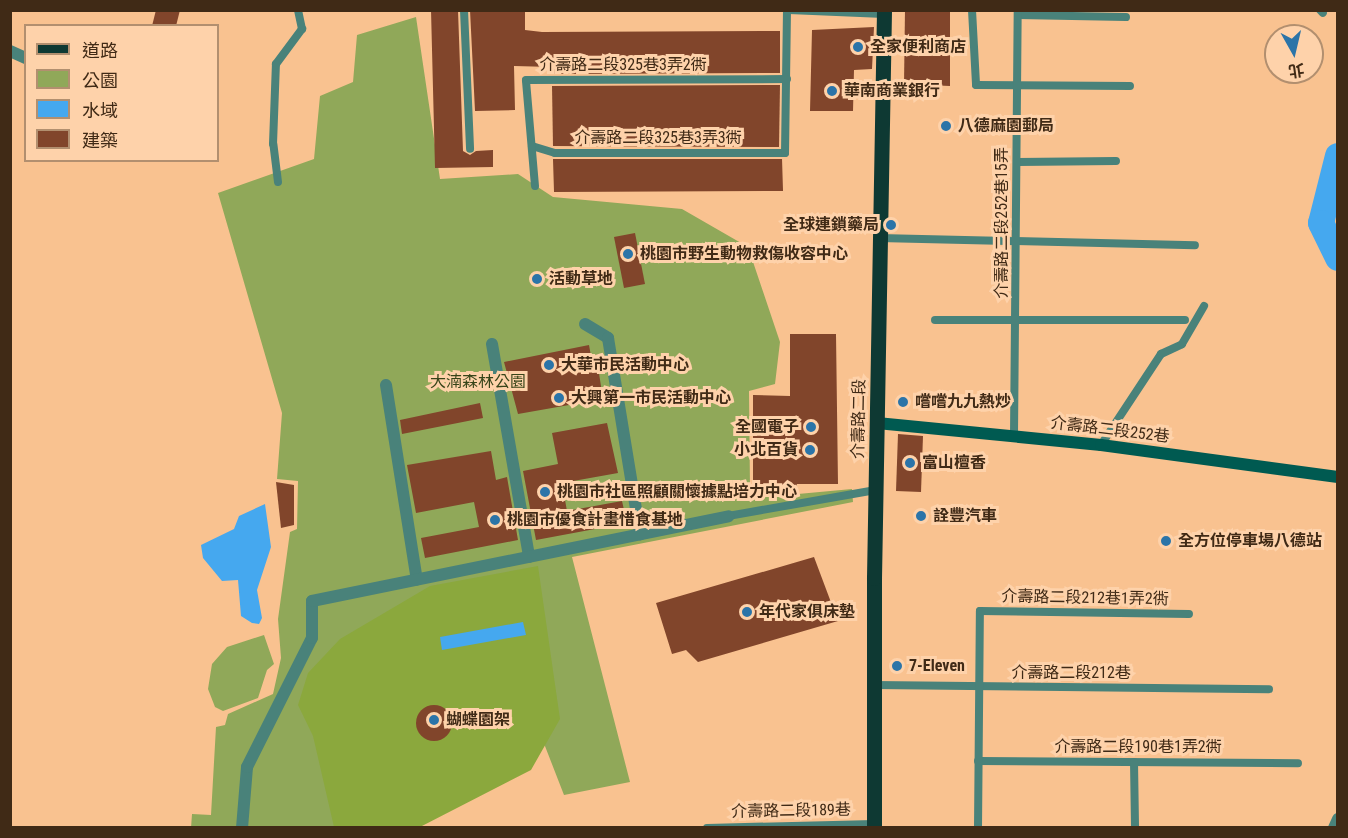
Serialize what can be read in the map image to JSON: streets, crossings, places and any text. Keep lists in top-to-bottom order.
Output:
{
  "streets": {
    "main road": ["介壽路二段"],
    "street": ["介壽路二段252巷"],
    "lane": [
      "介壽路二段325巷3弄2衖",
      "介壽路二段325巷3弄3衖",
      "介壽路二段252巷15弄",
      "介壽路二段212巷1弄2衖",
      "介壽路二段212巷",
      "介壽路二段190巷1弄2衖",
      "介壽路二段189巷"
    ]
  },
  "crossings": [
    ["介壽路二段325巷3弄2衖", "介壽路二段325巷3弄3衖"],
    ["介壽路二段252巷15弄", "介壽路二段252巷"],
    ["介壽路二段", "介壽路二段252巷"],
    ["介壽路二段", "介壽路二段212巷"],
    ["介壽路二段", "介壽路二段189巷"],
    ["介壽路二段212巷1弄2衖", "介壽路二段212巷"]
  ],
  "parks": ["大湳森林公園"],
  "places": [
    "全家便利商店",
    "華南商業銀行",
    "八德麻園郵局",
    "全球連鎖藥局",
    "桃園市野生動物救傷收容中心",
    "活動草地",
    "大華市民活動中心",
    "大興第一市民活動中心",
    "嚐嚐九九熱炒",
    "全國電子",
    "小北百貨",
    "富山檀香",
    "桃園市社區照顧關懷據點培力中心",
    "詮豐汽車",
    "桃園市優食計畫惜食基地",
    "全方位停車場八德站",
    "年代家俱床墊",
    "7-Eleven",
    "蝴蝶園架"
  ],
  "legend": [
    "道路",
    "公園",
    "水域",
    "建築"
  ],
  "north": "bottom"
}
